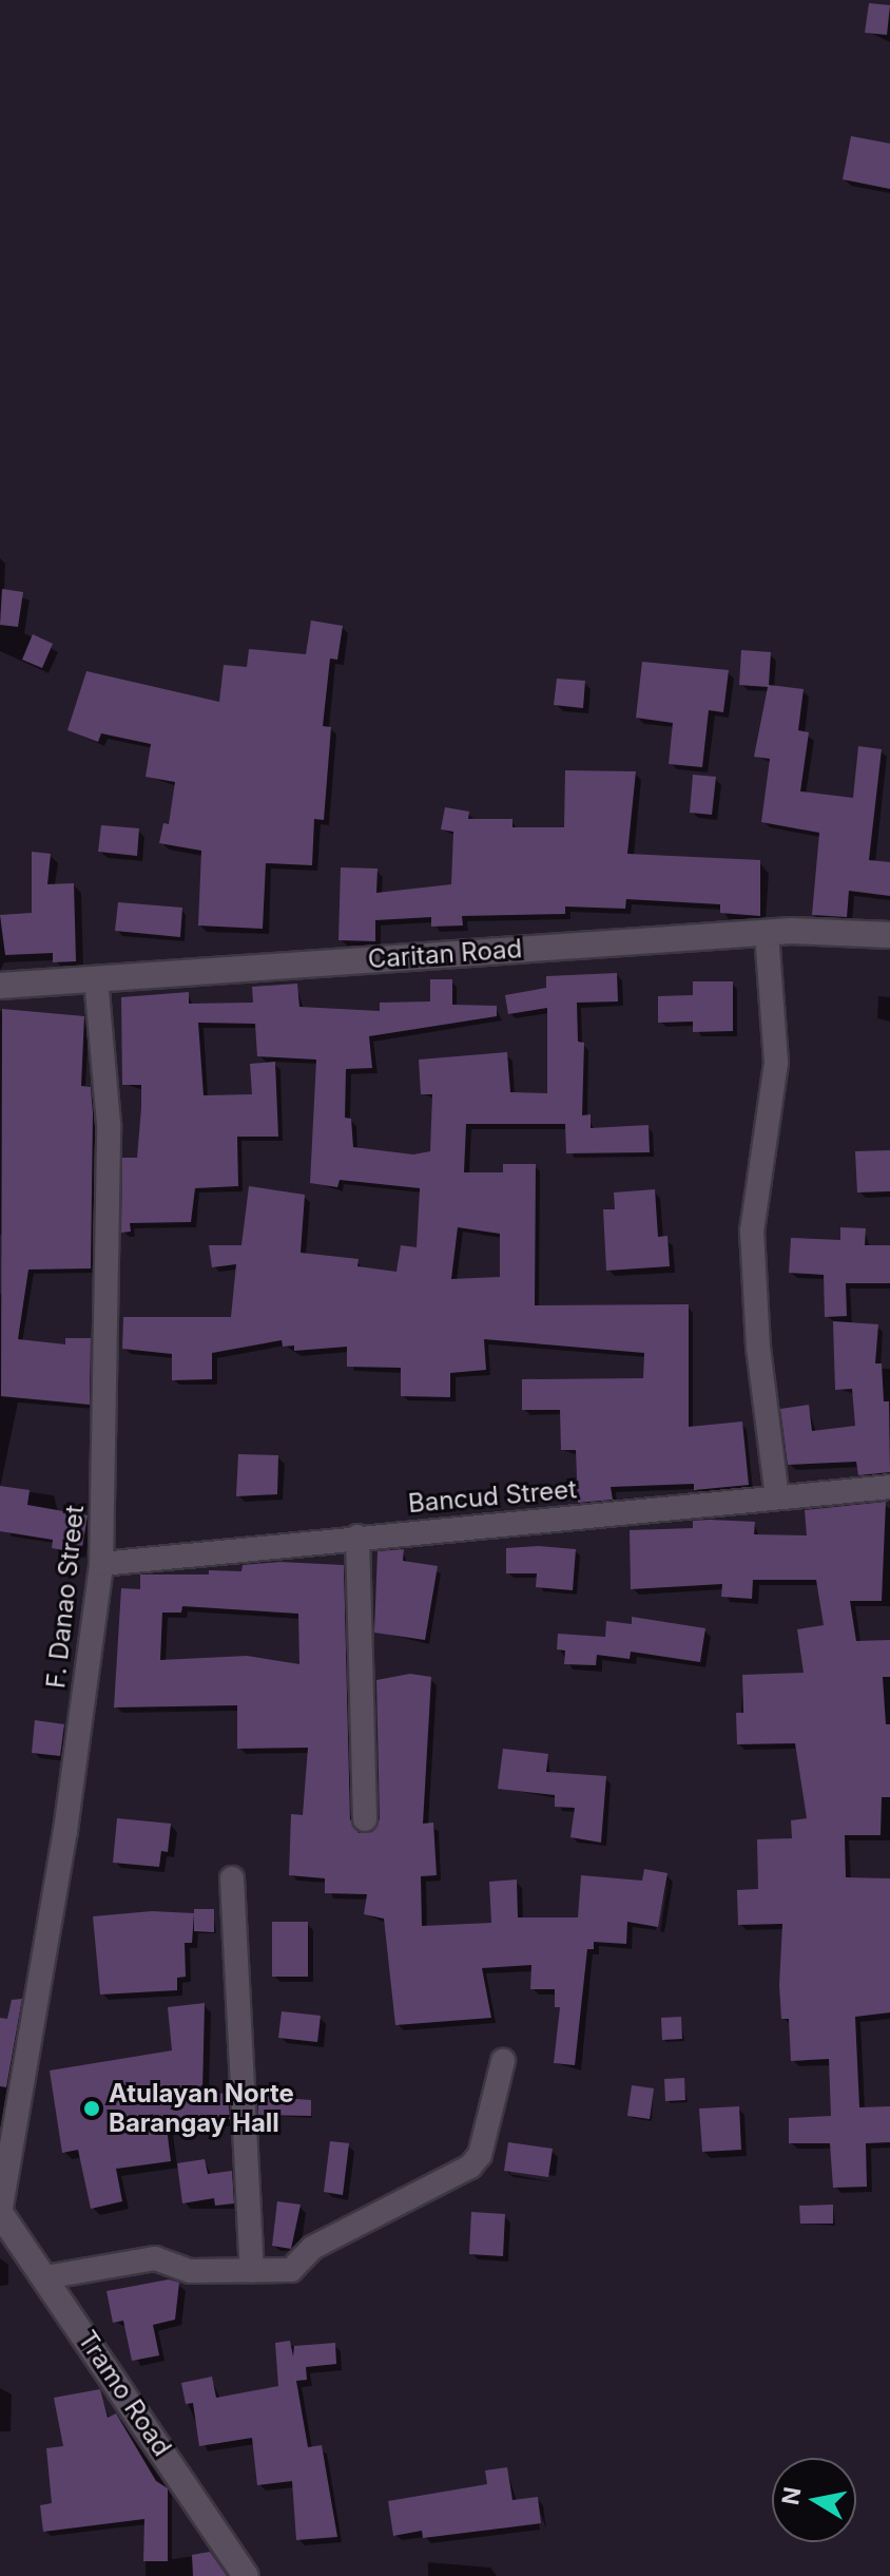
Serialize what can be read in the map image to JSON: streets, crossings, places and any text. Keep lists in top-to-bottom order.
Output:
{
  "streets": {
    "main road": ["Caritan Road", "Tramo Road"],
    "street": ["Bancud Street", "F. Danao Street"]
  },
  "crossings": [
    ["Caritan Road", "F. Danao Street"],
    ["Bancud Street", "F. Danao Street"],
    ["F. Danao Street", "Tramo Road"]
  ],
  "places": ["Atulayan Norte Barangay Hall"],
  "north": "left"
}
